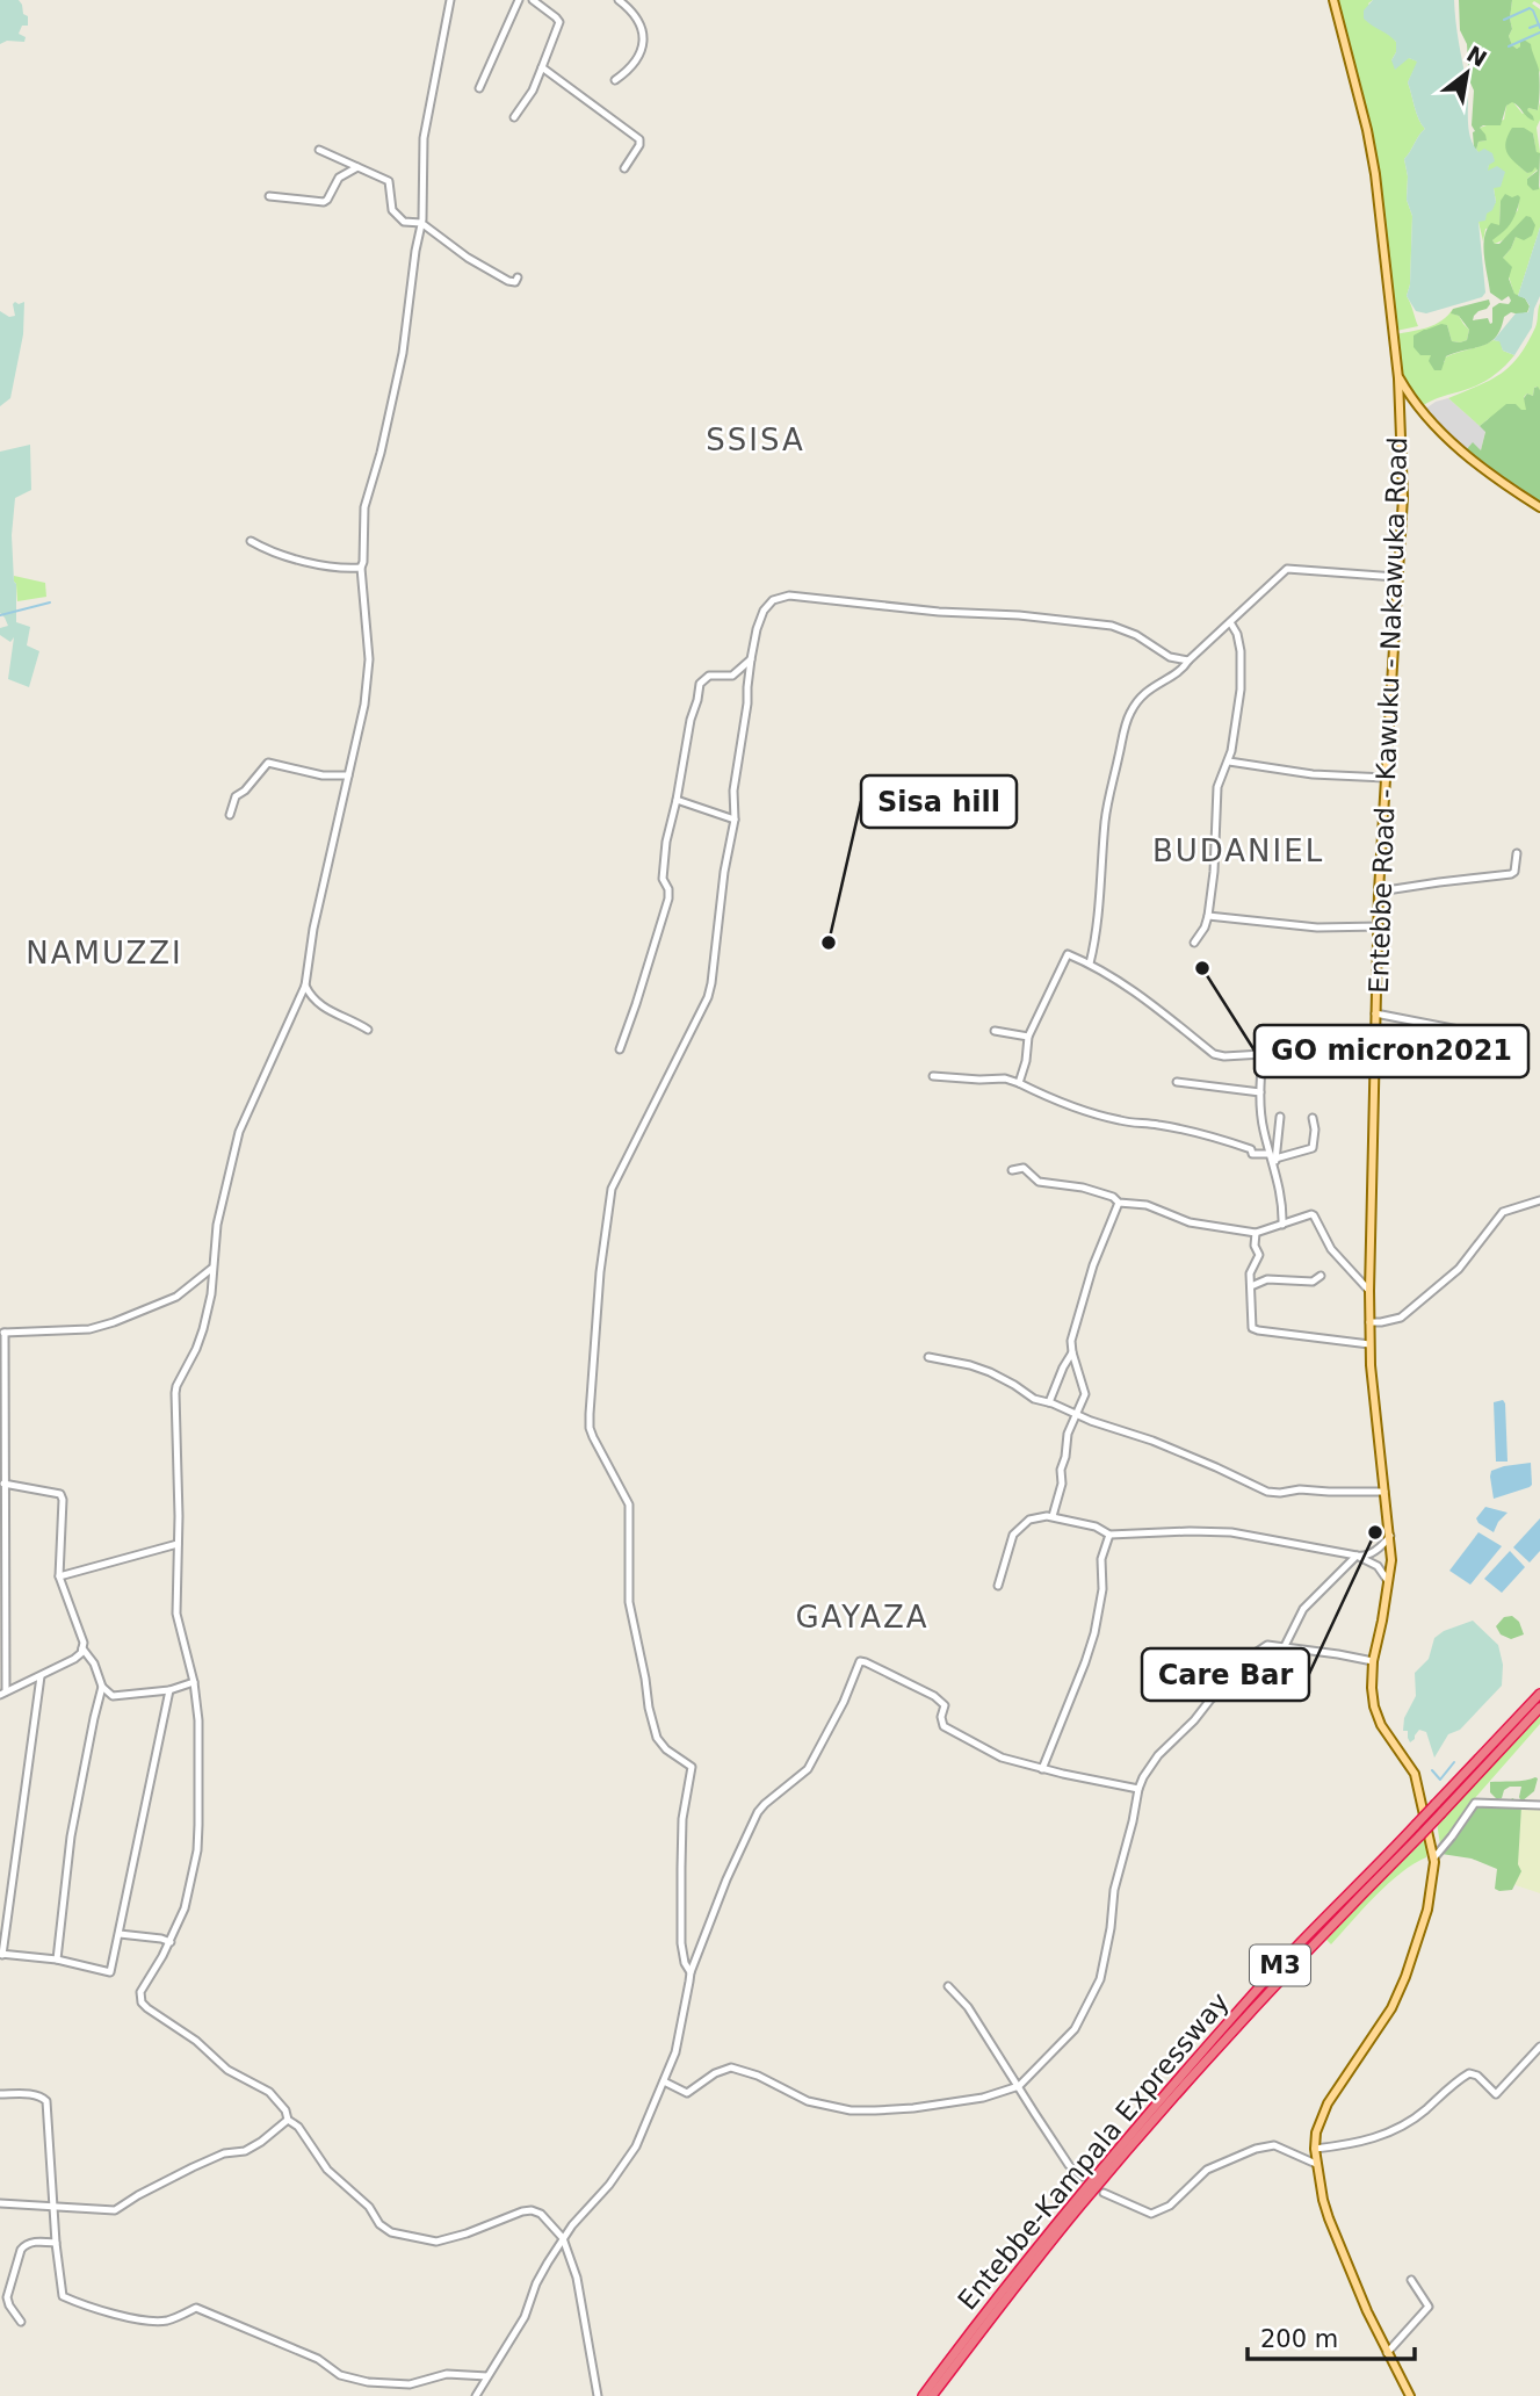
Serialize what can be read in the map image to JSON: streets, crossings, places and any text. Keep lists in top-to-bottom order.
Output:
{
  "streets": {
    "highway": ["M3", "Entebbe-Kampala Expressway"],
    "main road": ["Entebbe Road - Kawuku - Nakawuka Road"]
  },
  "districts": [
    "SSISA",
    "BUDANIEL",
    "NAMUZZI",
    "GAYAZA"
  ],
  "places": ["Sisa hill", "GO micron2021", "Care Bar"],
  "scale_bar": "200 m",
  "north": "top right"
}
